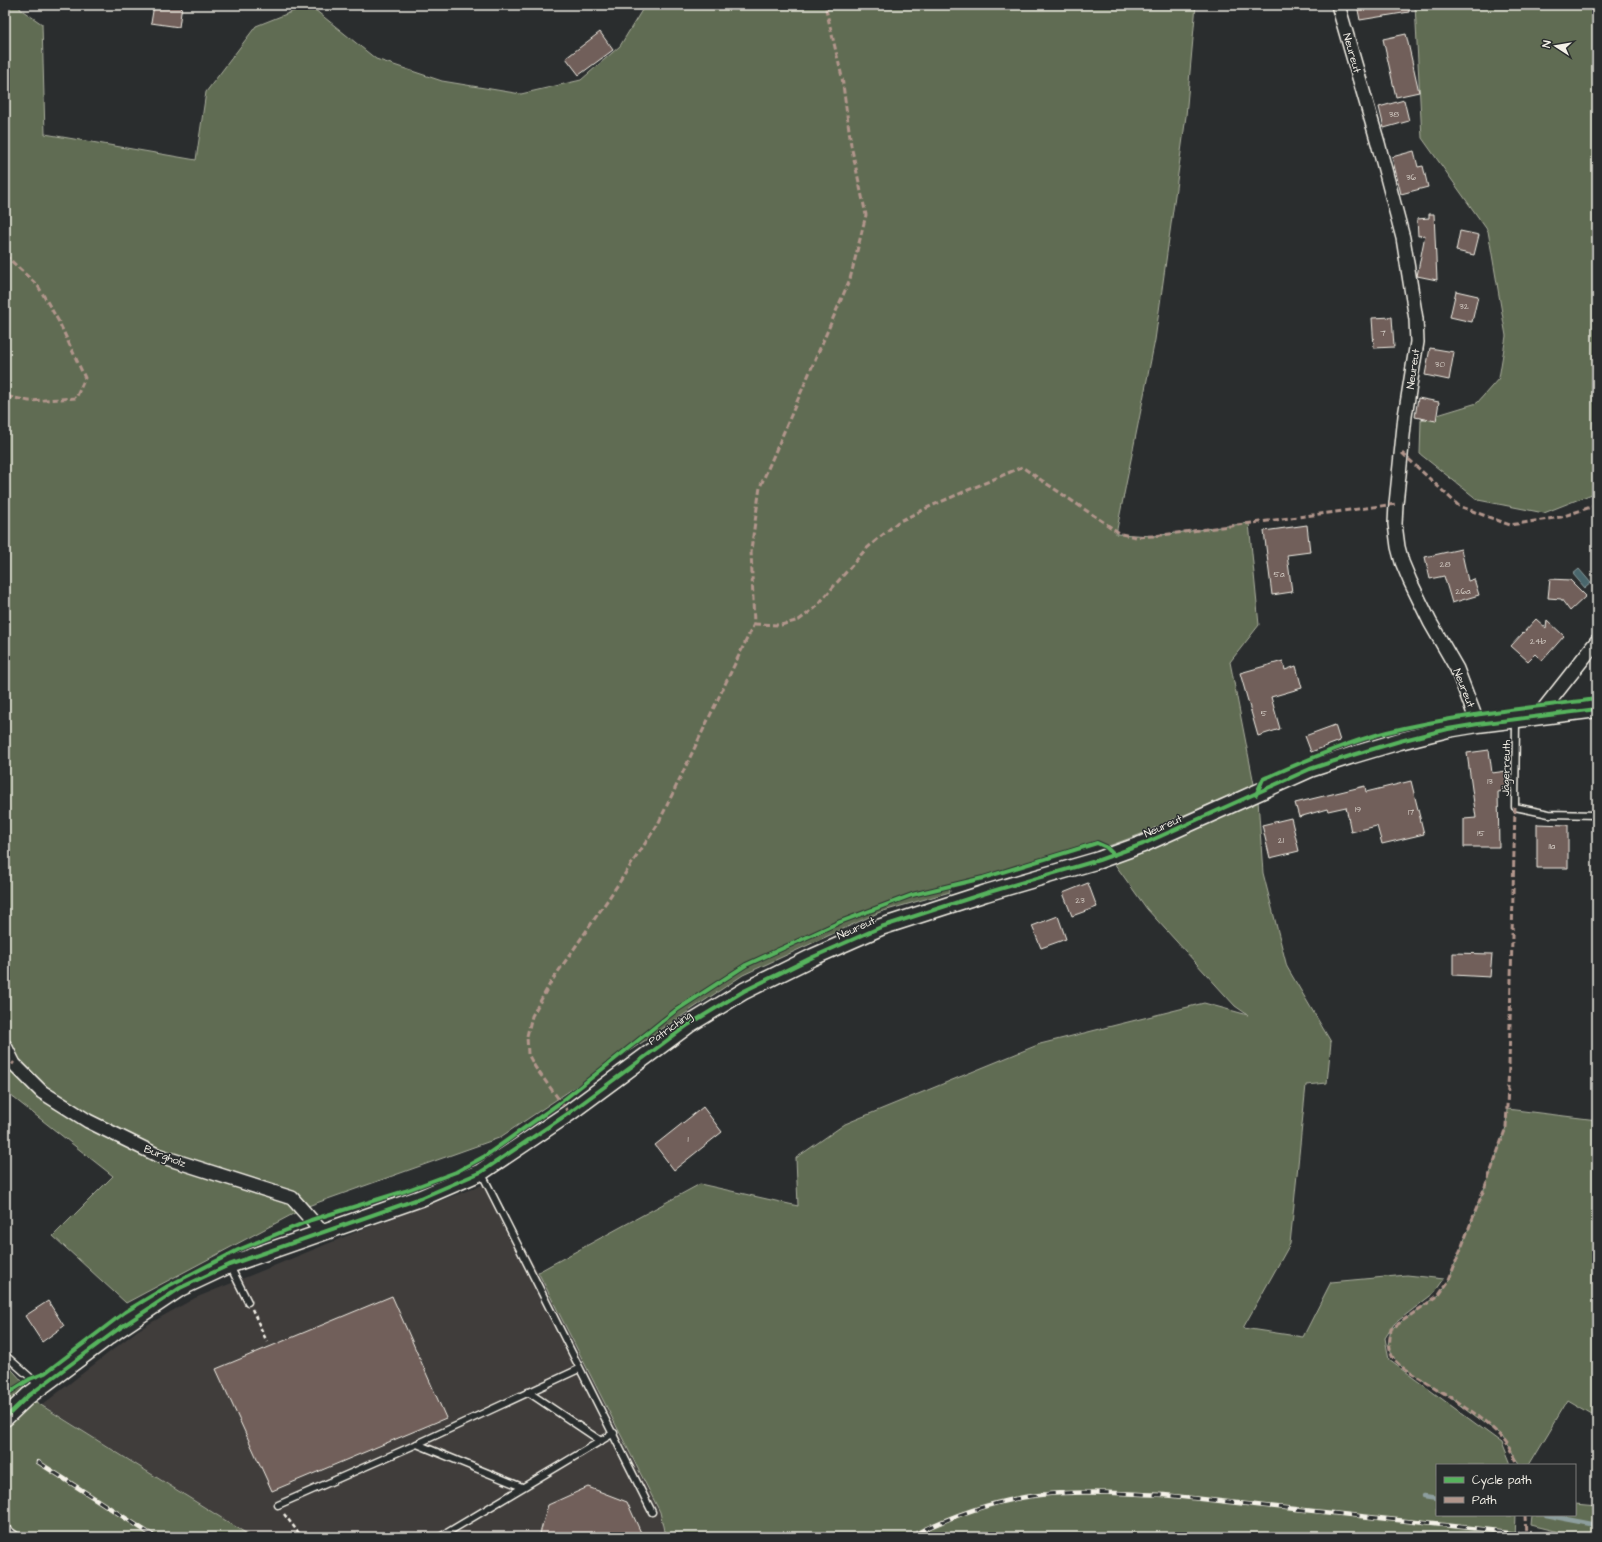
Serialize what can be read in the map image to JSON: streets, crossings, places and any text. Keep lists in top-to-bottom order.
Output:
{
  "streets": {
    "street": ["Neureut", "Patriching", "Burgholz"],
    "lane": ["Jägerreuth"]
  },
  "crossings": [
    ["Neureut", "Jägerreuth"],
    ["Neureut", "Patriching"],
    ["Patriching", "Burgholz"]
  ],
  "house_numbers": [
    "38",
    "36",
    "32",
    "7",
    "30",
    "28",
    "5a",
    "26a",
    "24b",
    "5",
    "13",
    "19",
    "17",
    "15",
    "21",
    "11a",
    "23",
    "1"
  ],
  "legend": ["Cycle path", "Path"],
  "north": "left"
}
